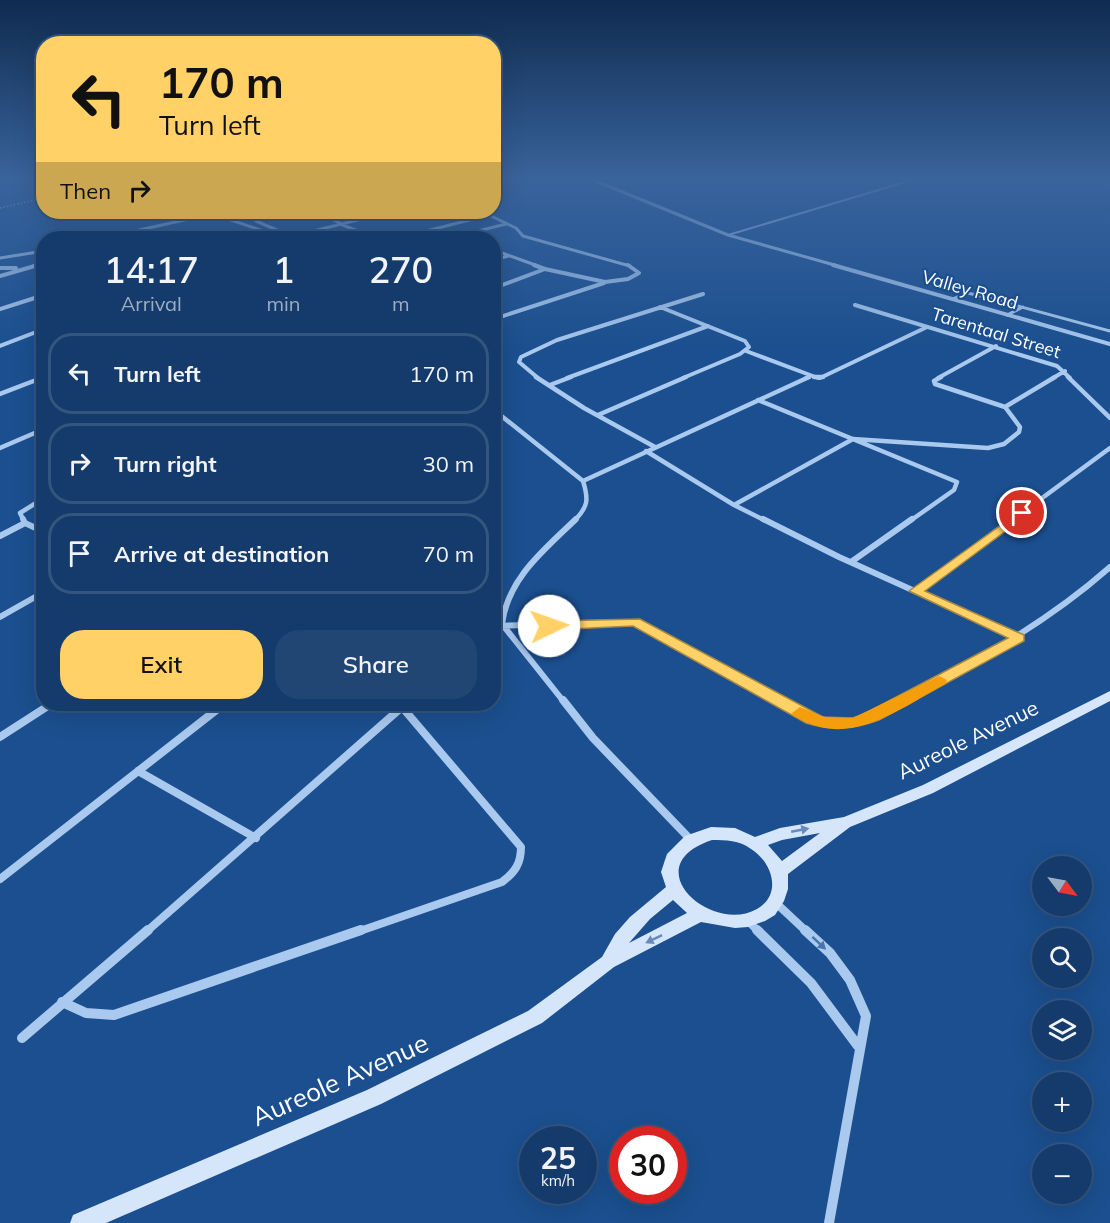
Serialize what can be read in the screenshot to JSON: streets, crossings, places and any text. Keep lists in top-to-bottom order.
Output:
{
  "streets": {
    "street": ["Valley Road", "Tarentaal Street", "Aureole Avenue"]
  },
  "north": "bottom right",
  "page": {
    "turn": ["170 m", "Turn left"],
    "then": "Then",
    "eta": [
      "14:17",
      "Arrival",
      "1",
      "min",
      "270",
      "m"
    ],
    "list": [
      {
        "name": "Turn left",
        "value": "170 m"
      },
      {
        "name": "Turn right",
        "value": "30 m"
      },
      {
        "name": "Arrive at destination",
        "value": "70 m"
      }
    ],
    "buttons": ["Exit", "Share"],
    "map_buttons": ["+", "−"],
    "speed": "25 km/h",
    "limit": "30"
  }
}
